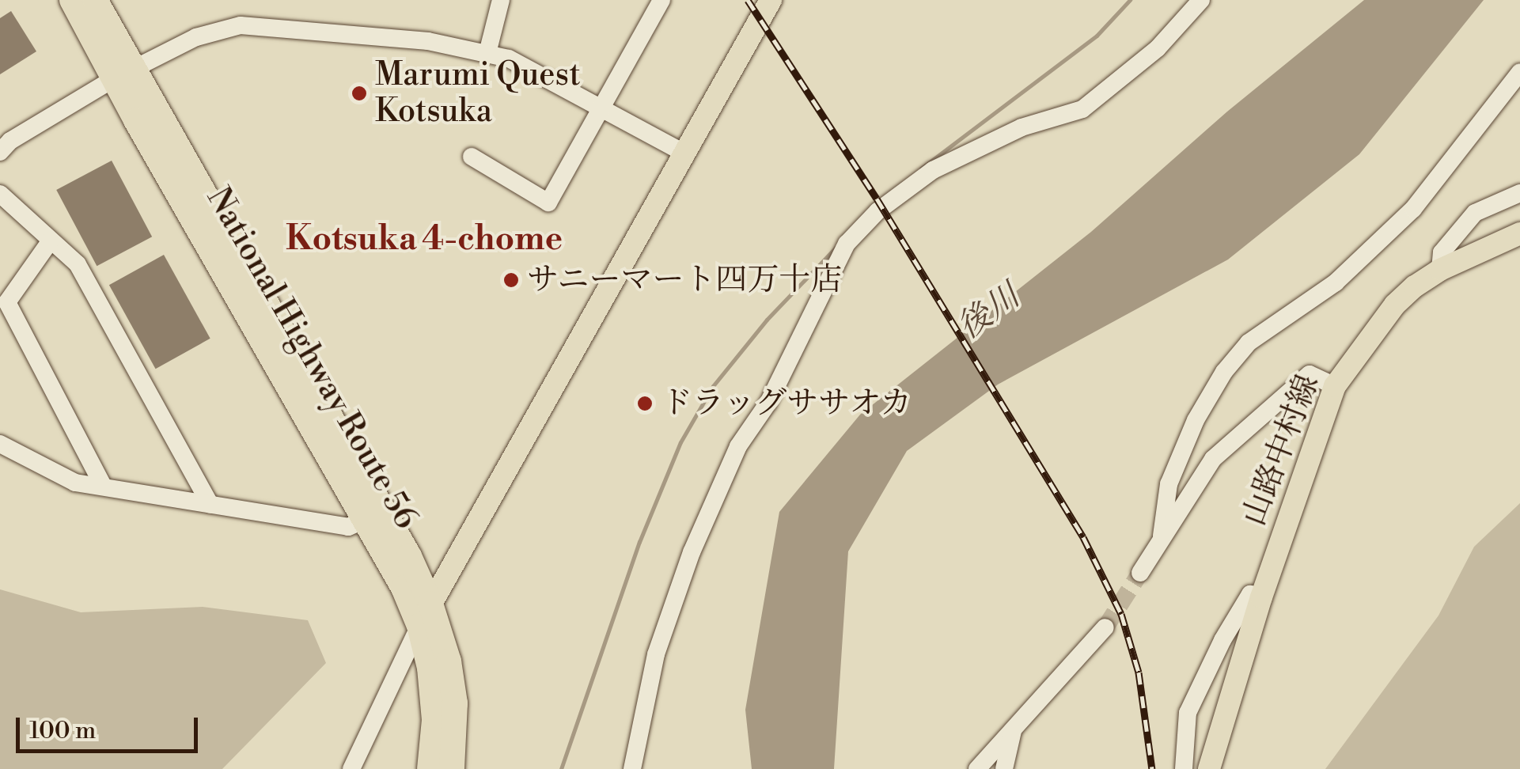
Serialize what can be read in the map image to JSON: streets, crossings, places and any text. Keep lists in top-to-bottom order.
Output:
{
  "streets": {
    "highway": ["National Highway Route 56"],
    "main road": ["山路中村線"]
  },
  "districts": ["Kotsuka 4-chome"],
  "water": ["後川"],
  "places": ["Marumi Quest Kotsuka", "サニーマート四万十店", "ドラッグササオカ"],
  "scale_bar": "100 m"
}
